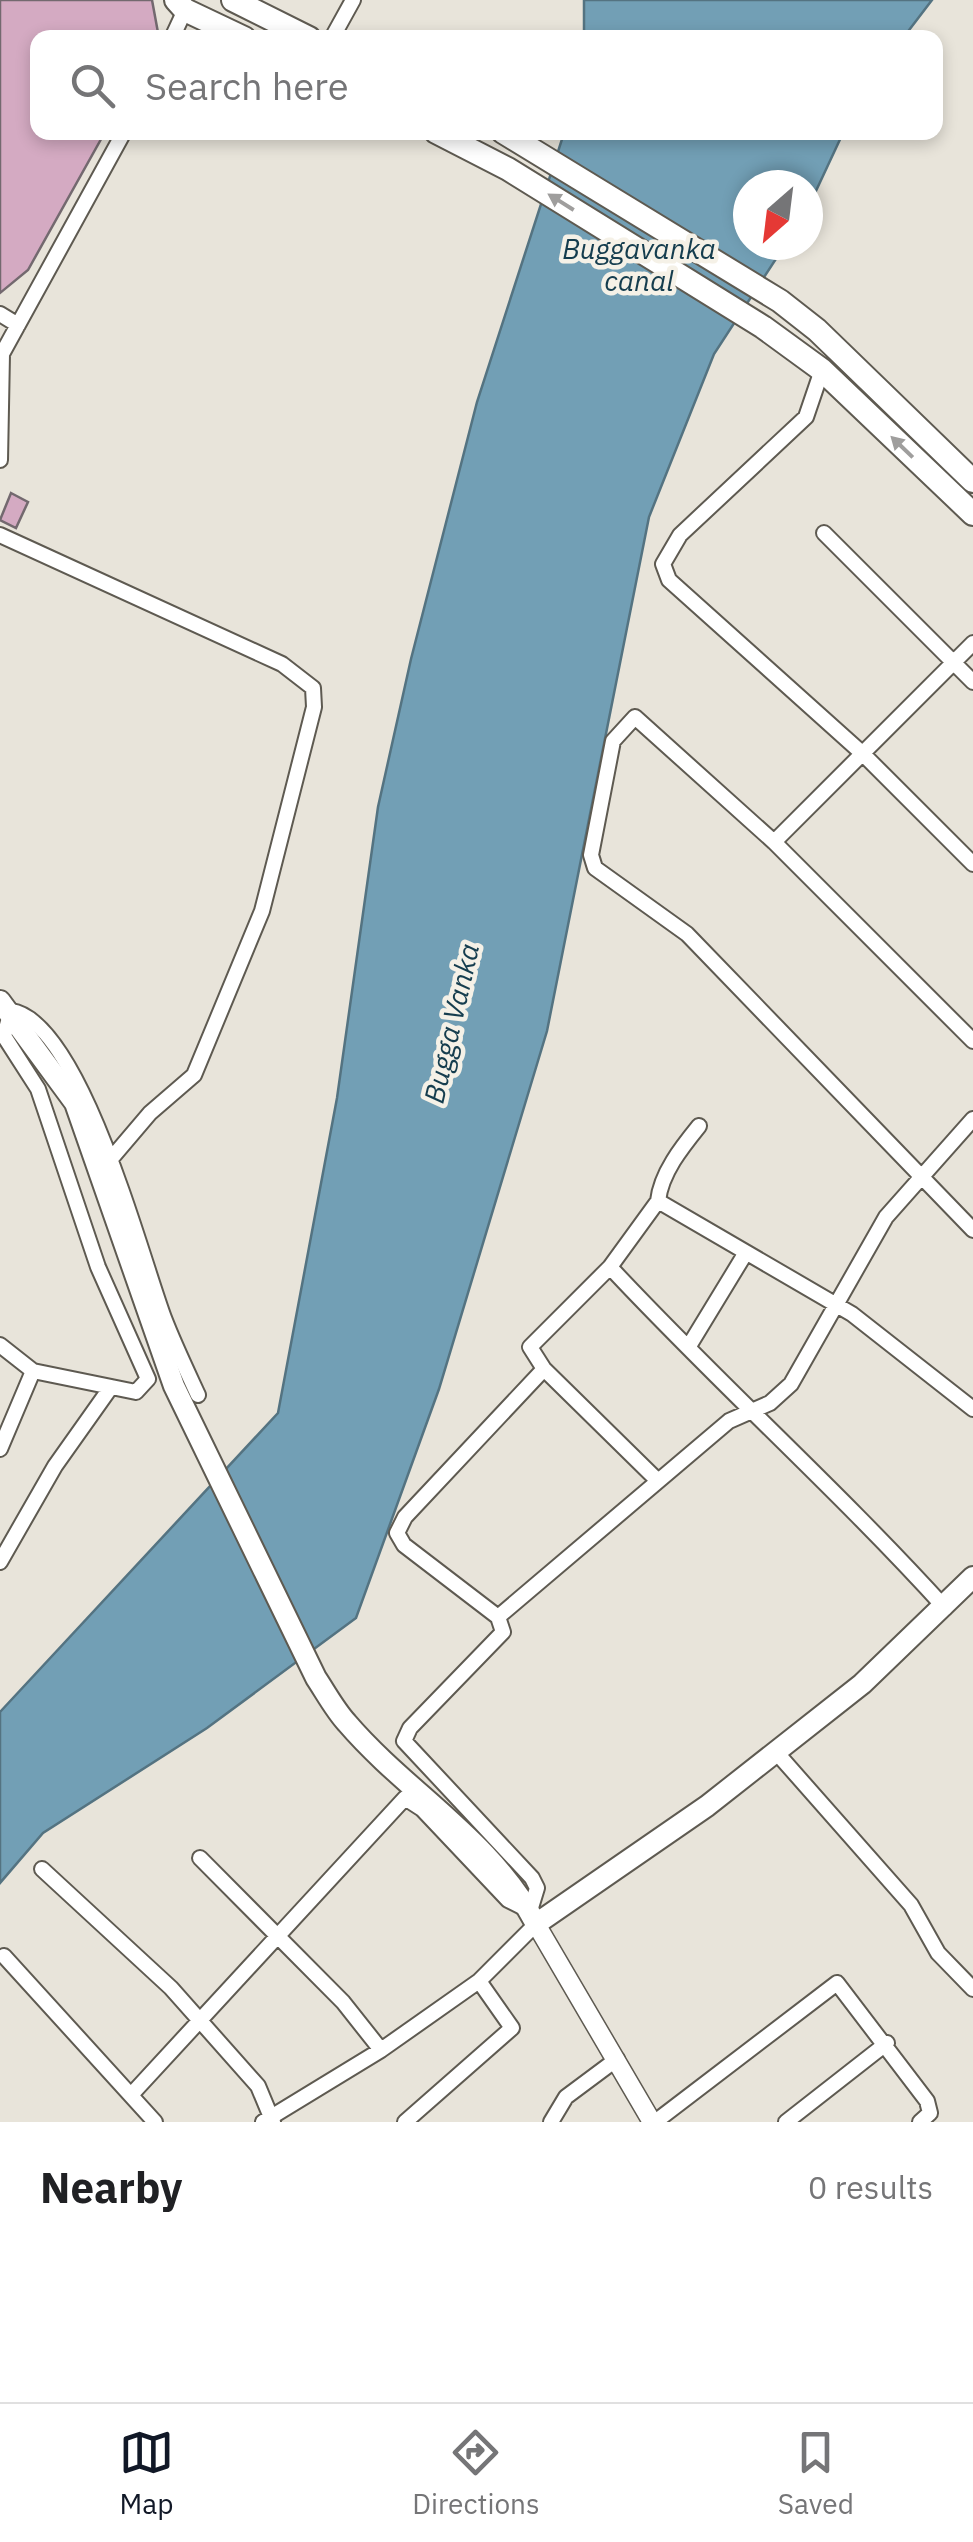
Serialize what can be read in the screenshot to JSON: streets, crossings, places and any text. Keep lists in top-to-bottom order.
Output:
{
  "water": ["Buggavanka canal", "Bugga Vanka"],
  "north": "bottom left",
  "page": {
    "search": "Search here",
    "heading": ["Nearby", "0 results"],
    "nav": ["Map", "Directions", "Saved"]
  }
}
